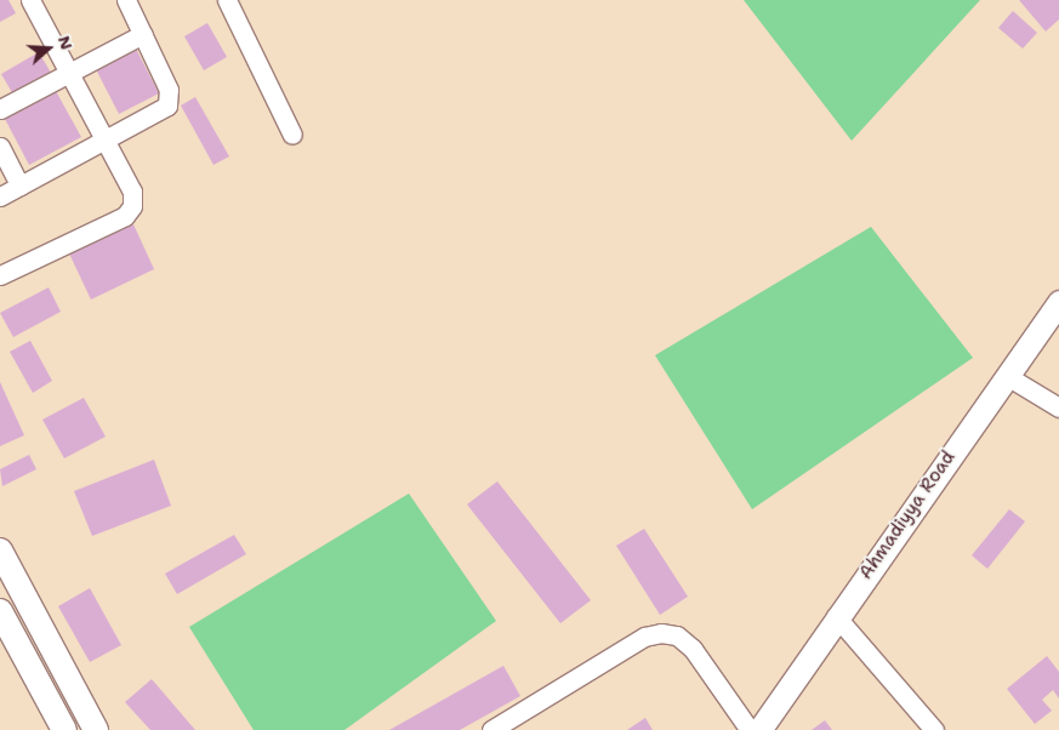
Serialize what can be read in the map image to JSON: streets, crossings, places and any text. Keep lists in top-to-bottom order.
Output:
{
  "streets": {
    "street": ["Ahmadiyya Road"]
  },
  "north": "right"
}
